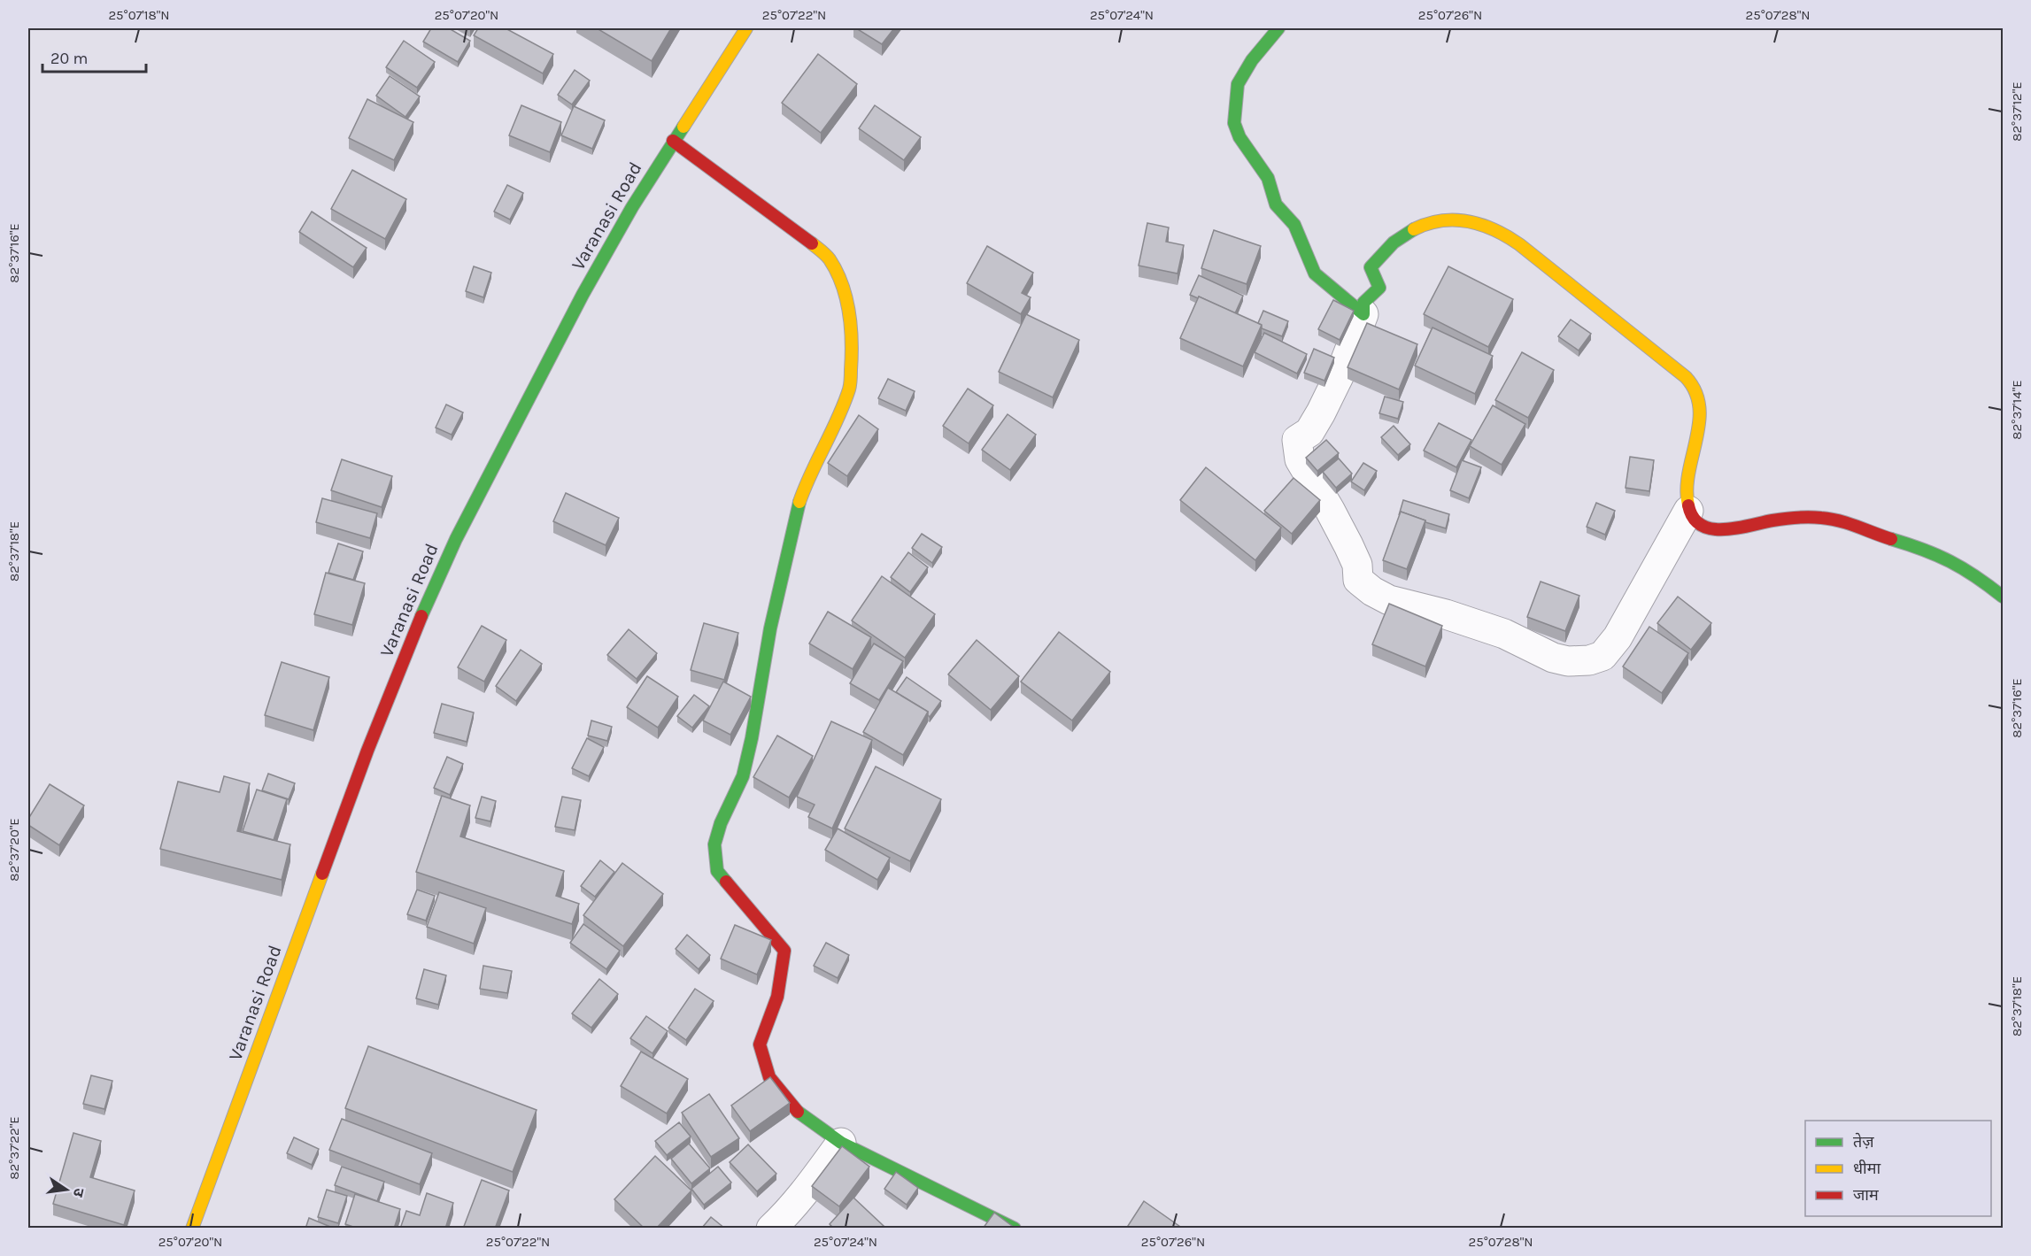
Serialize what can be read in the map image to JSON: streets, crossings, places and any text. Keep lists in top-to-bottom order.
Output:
{
  "streets": {
    "main road": ["Varanasi Road"]
  },
  "legend": ["तेज़", "धीमा", "जाम"],
  "scale_bar": "20 m",
  "north": "right",
  "coordinates": [
    "25°07'18\"N",
    "25°07'20\"N",
    "25°07'22\"N",
    "25°07'24\"N",
    "25°07'26\"N",
    "25°07'28\"N",
    "82°37'12\"E",
    "82°37'16\"E",
    "82°37'14\"E",
    "82°37'18\"E",
    "82°37'20\"E",
    "82°37'22\"E"
  ]
}
